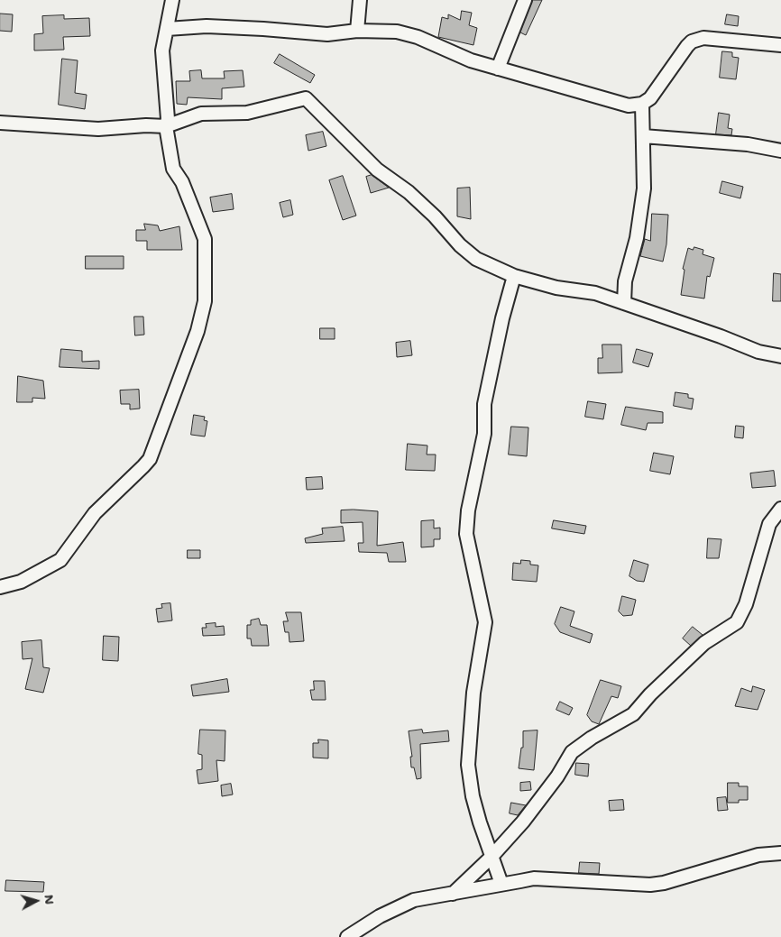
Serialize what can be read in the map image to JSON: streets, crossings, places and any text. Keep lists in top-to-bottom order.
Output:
{
  "north": "right"
}
